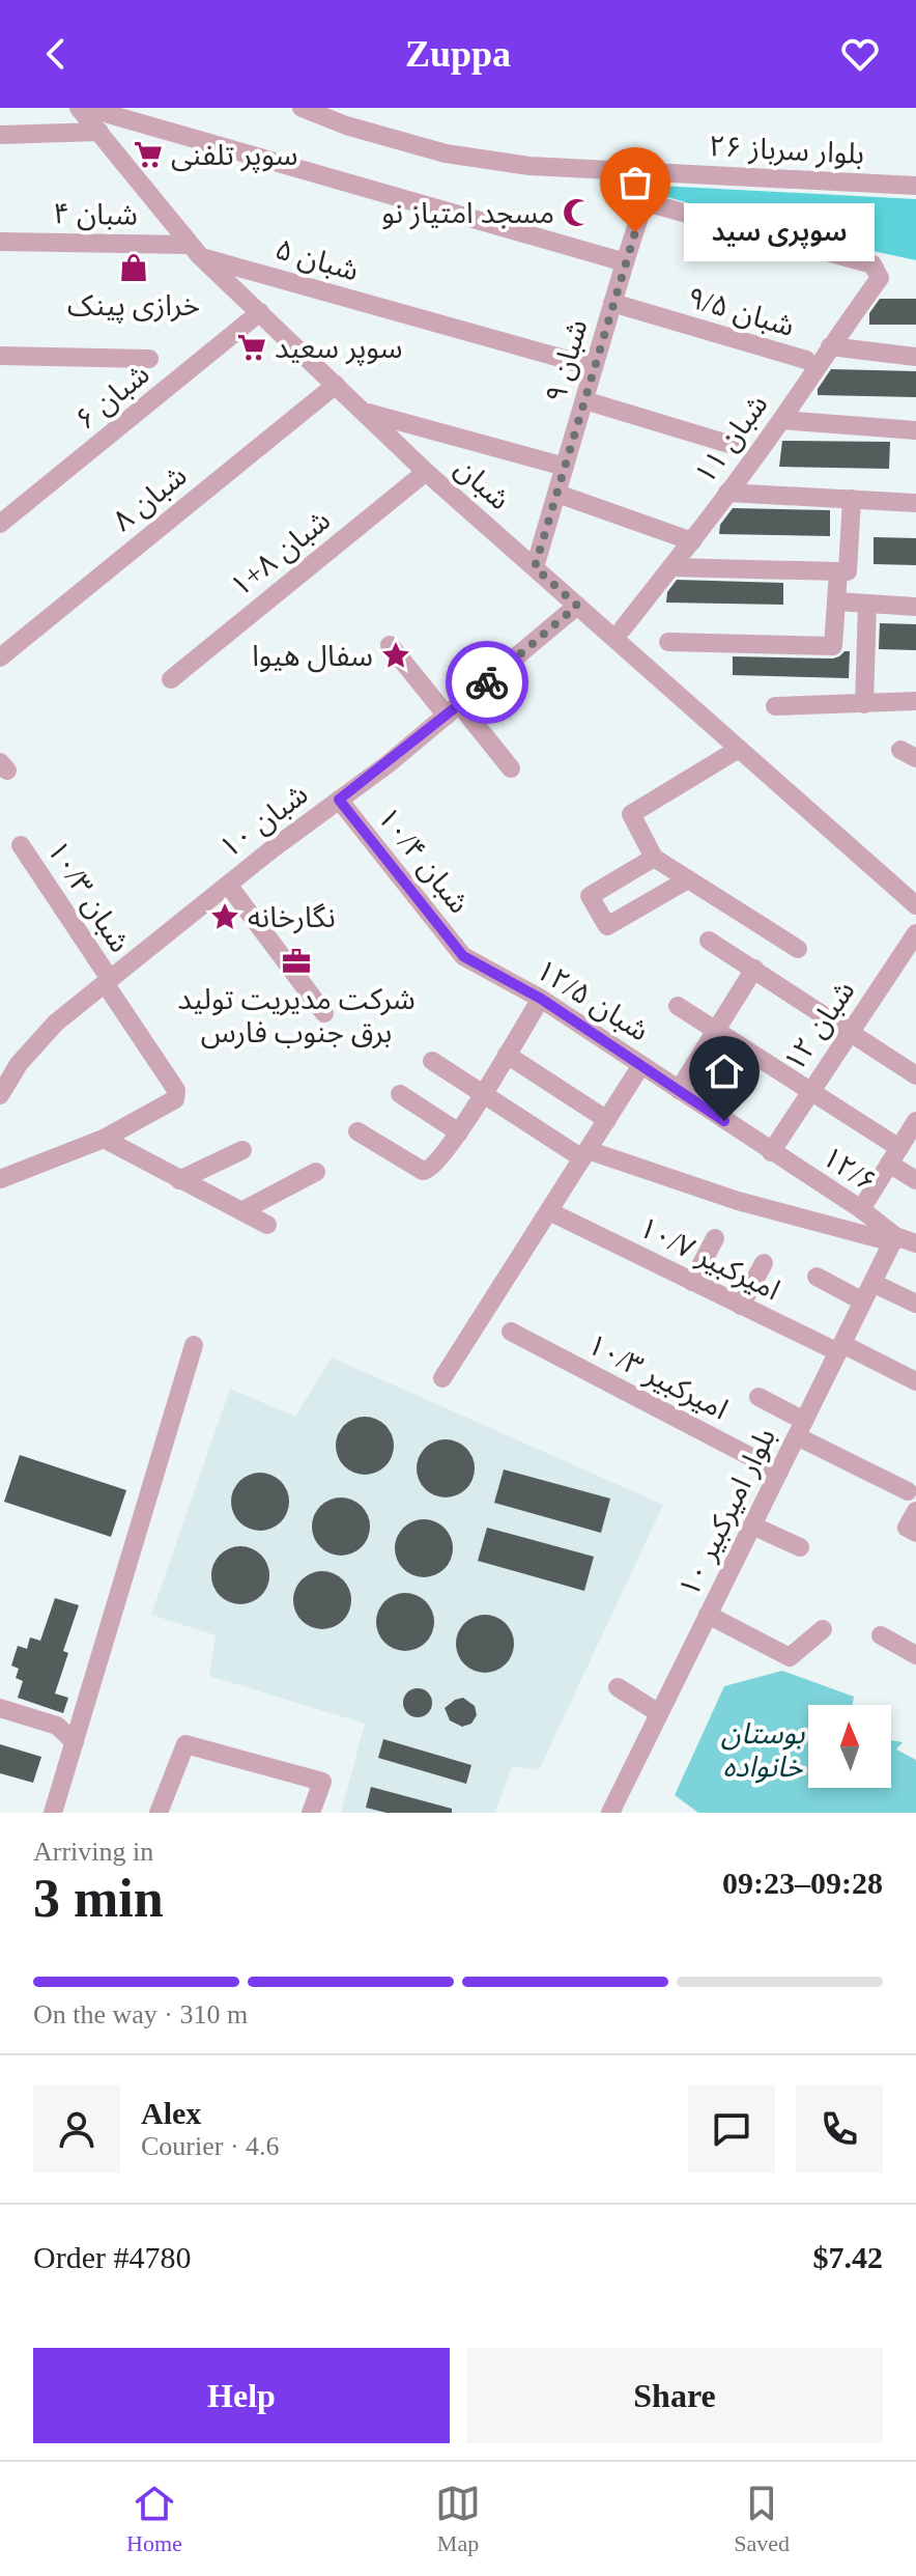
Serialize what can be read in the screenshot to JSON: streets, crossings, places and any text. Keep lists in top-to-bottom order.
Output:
{
  "streets": {
    "street": [
      "۲۶ بلوار سرباز",
      "۴ شبان",
      "۵ شبان",
      "۹/۵ شبان",
      "۹ شبان",
      "۶ شبان",
      "۱۱ شبان",
      "شبان",
      "۸ شبان",
      "۱+۸ شبان",
      "۱۰ شبان",
      "۱۰/۴ شبان",
      "۱۰/۳ شبان",
      "۱۲/۵ شبان",
      "۱۲ شبان",
      "۱۲/۶",
      "۱۰/۷ امیرکبیر",
      "۱۰/۳ امیرکبیر",
      "۱۰ بلوار امیرکبیر"
    ]
  },
  "crossings": [
    ["۲۶ بلوار سرباز", "۹ شبان"],
    ["۴ شبان", "۵ شبان"],
    ["۴ شبان", "شبان"],
    ["۵ شبان", "۹ شبان"],
    ["۵ شبان", "شبان"],
    ["۹/۵ شبان", "۹ شبان"],
    ["۹ شبان", "۱۱ شبان"],
    ["۹ شبان", "شبان"],
    ["۶ شبان", "شبان"],
    ["شبان", "۸ شبان"],
    ["شبان", "۱+۸ شبان"],
    ["شبان", "۱۰ شبان"],
    ["۱۰ شبان", "۱۰/۴ شبان"],
    ["۱۰ شبان", "۱۰/۳ شبان"],
    ["۱۰/۴ شبان", "۱۲/۵ شبان"],
    ["۱۲/۵ شبان", "۱۲ شبان"],
    ["۱۲/۵ شبان", "۱۲/۶"],
    ["۱۲ شبان", "۱۲/۶"],
    ["۱۲/۶", "۱۰ بلوار امیرکبیر"],
    ["۱۰/۷ امیرکبیر", "۱۰ بلوار امیرکبیر"],
    ["۱۰/۳ امیرکبیر", "۱۰ بلوار امیرکبیر"]
  ],
  "parks": ["بوستان خانواده"],
  "places": {
    "supermarket": ["سوپر تلفنی", "سوپر سعید"],
    "mosque": ["مسجد امتیاز نو"],
    "other": ["سوپری سید"],
    "shop": ["خرازی پینک"],
    "place": ["سفال هیوا", "نگارخانه"],
    "office": ["شرکت مدیریت تولید برق جنوب فارس"]
  },
  "north": "top",
  "page": {
    "header": "Zuppa",
    "bubble": "سوپری سید",
    "heading": ["3 min", "Arriving in", "09:23–09:28"],
    "panel": [
      "Alex",
      "Courier · 4.6",
      "Order #4780",
      "$7.42"
    ],
    "bar": "On the way · 310 m",
    "buttons": ["Help", "Share"],
    "tabs": ["Home", "Map", "Saved"]
  }
}
